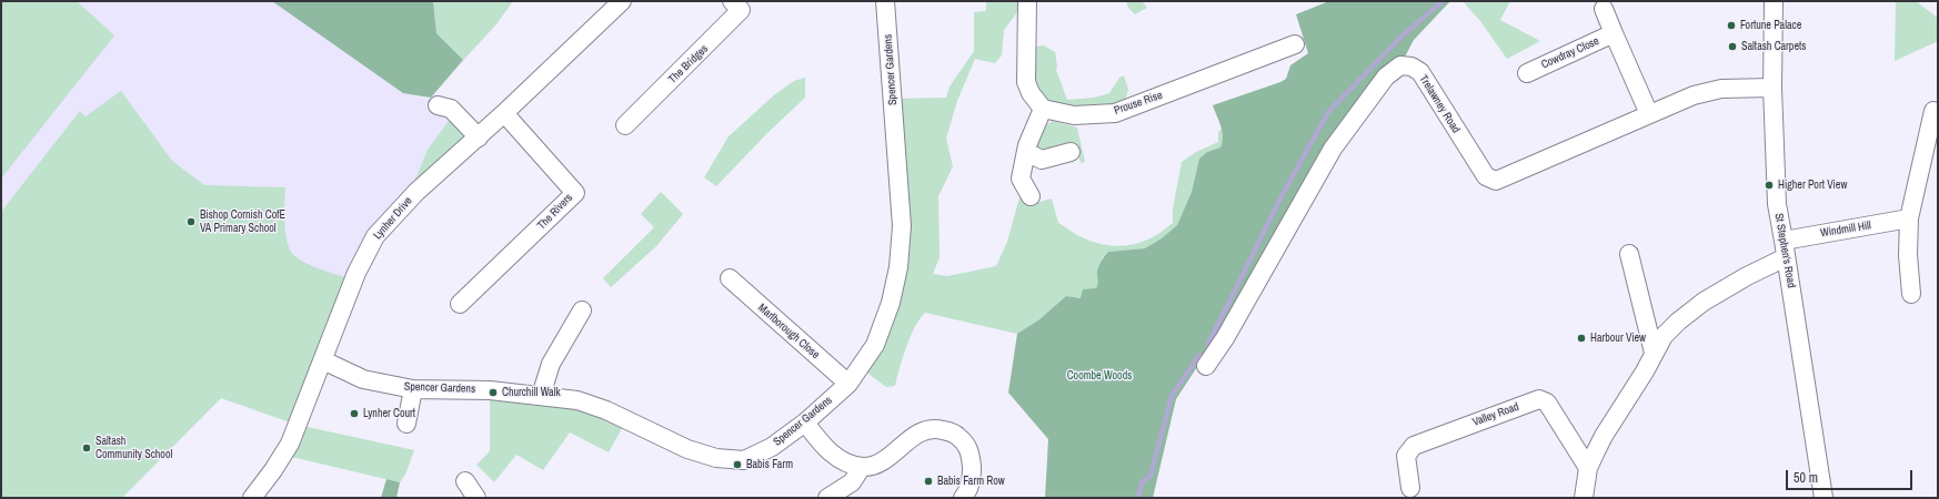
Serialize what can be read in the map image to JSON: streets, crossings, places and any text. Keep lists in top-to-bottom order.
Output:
{
  "streets": {
    "street": [
      "Cowdray Close",
      "The Bridges",
      "Spencer Gardens",
      "Prouse Rise",
      "Trelawney Road",
      "The Rivers",
      "Lynher Drive",
      "Windmill Hill",
      "St Stephen's Road",
      "Marlborough Close",
      "Valley Road"
    ]
  },
  "crossings": [
    ["Spencer Gardens", "Lynher Drive"],
    ["Spencer Gardens", "Marlborough Close"],
    ["Trelawney Road", "St Stephen's Road"],
    ["The Rivers", "Lynher Drive"],
    ["Windmill Hill", "St Stephen's Road"]
  ],
  "parks": ["Coombe Woods"],
  "places": [
    "Fortune Palace",
    "Saltash Carpets",
    "Higher Port View",
    "Bishop Cornish CofE VA Primary School",
    "Harbour View",
    "Churchill Walk",
    "Lynher Court",
    "Saltash Community School",
    "Babis Farm",
    "Babis Farm Row"
  ],
  "scale_bar": "50 m"
}
